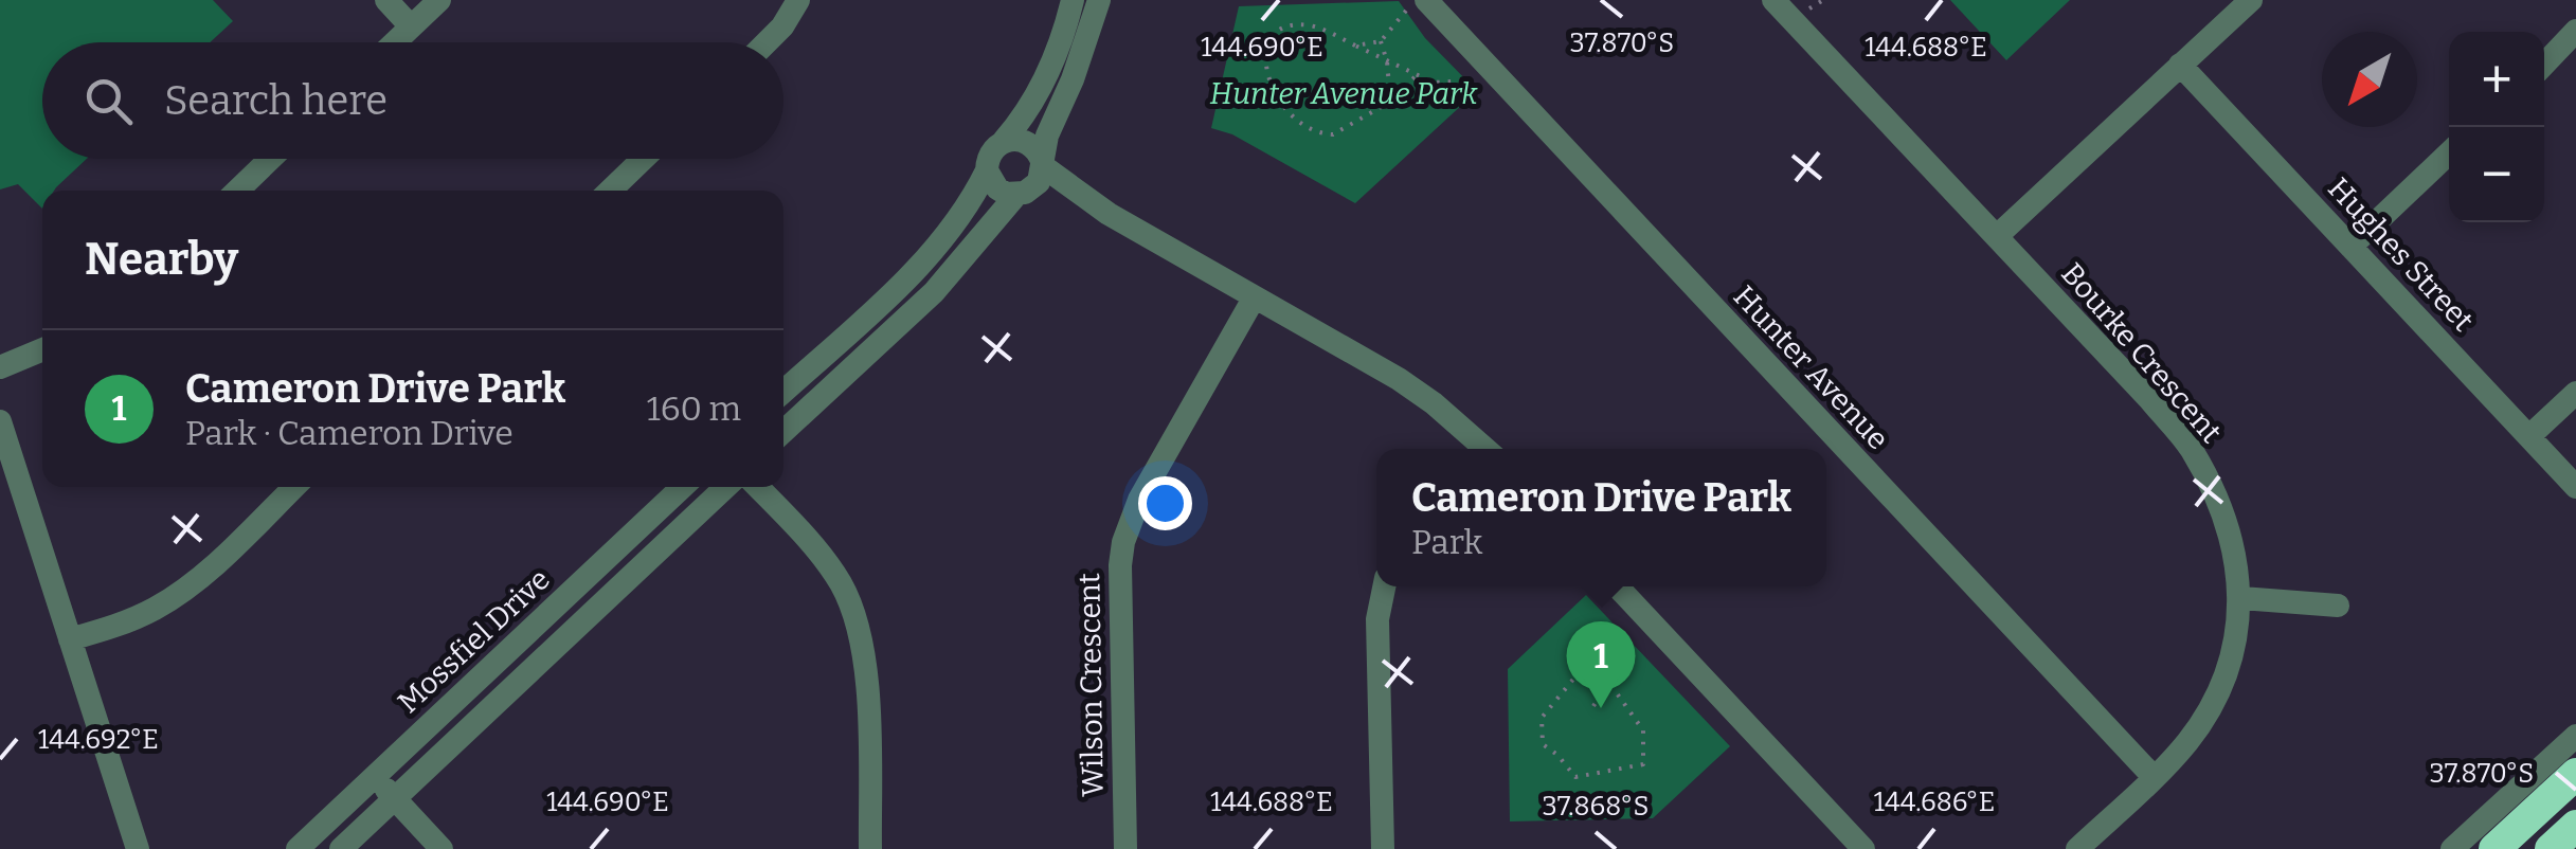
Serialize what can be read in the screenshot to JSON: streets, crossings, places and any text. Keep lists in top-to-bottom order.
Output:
{
  "streets": {
    "street": [
      "Hughes Street",
      "Bourke Crescent",
      "Hunter Avenue",
      "Mossfiel Drive",
      "Wilson Crescent"
    ]
  },
  "crossings": [
    ["Bourke Crescent", "Hunter Avenue"]
  ],
  "parks": ["Hunter Avenue Park"],
  "north": "bottom left",
  "page": {
    "map_buttons": ["+", "−"],
    "search": "Search here",
    "heading": "Nearby",
    "list": [
      {
        "mark": "1",
        "name": "Cameron Drive Park",
        "note": "Park · Cameron Drive",
        "value": "160 m"
      }
    ],
    "popup": ["Cameron Drive Park", "Park"],
    "pins": "1"
  },
  "coordinates": [
    "37.870°S",
    "144.690°E",
    "144.688°E",
    "144.692°E",
    "144.686°E",
    "37.868°S"
  ]
}
